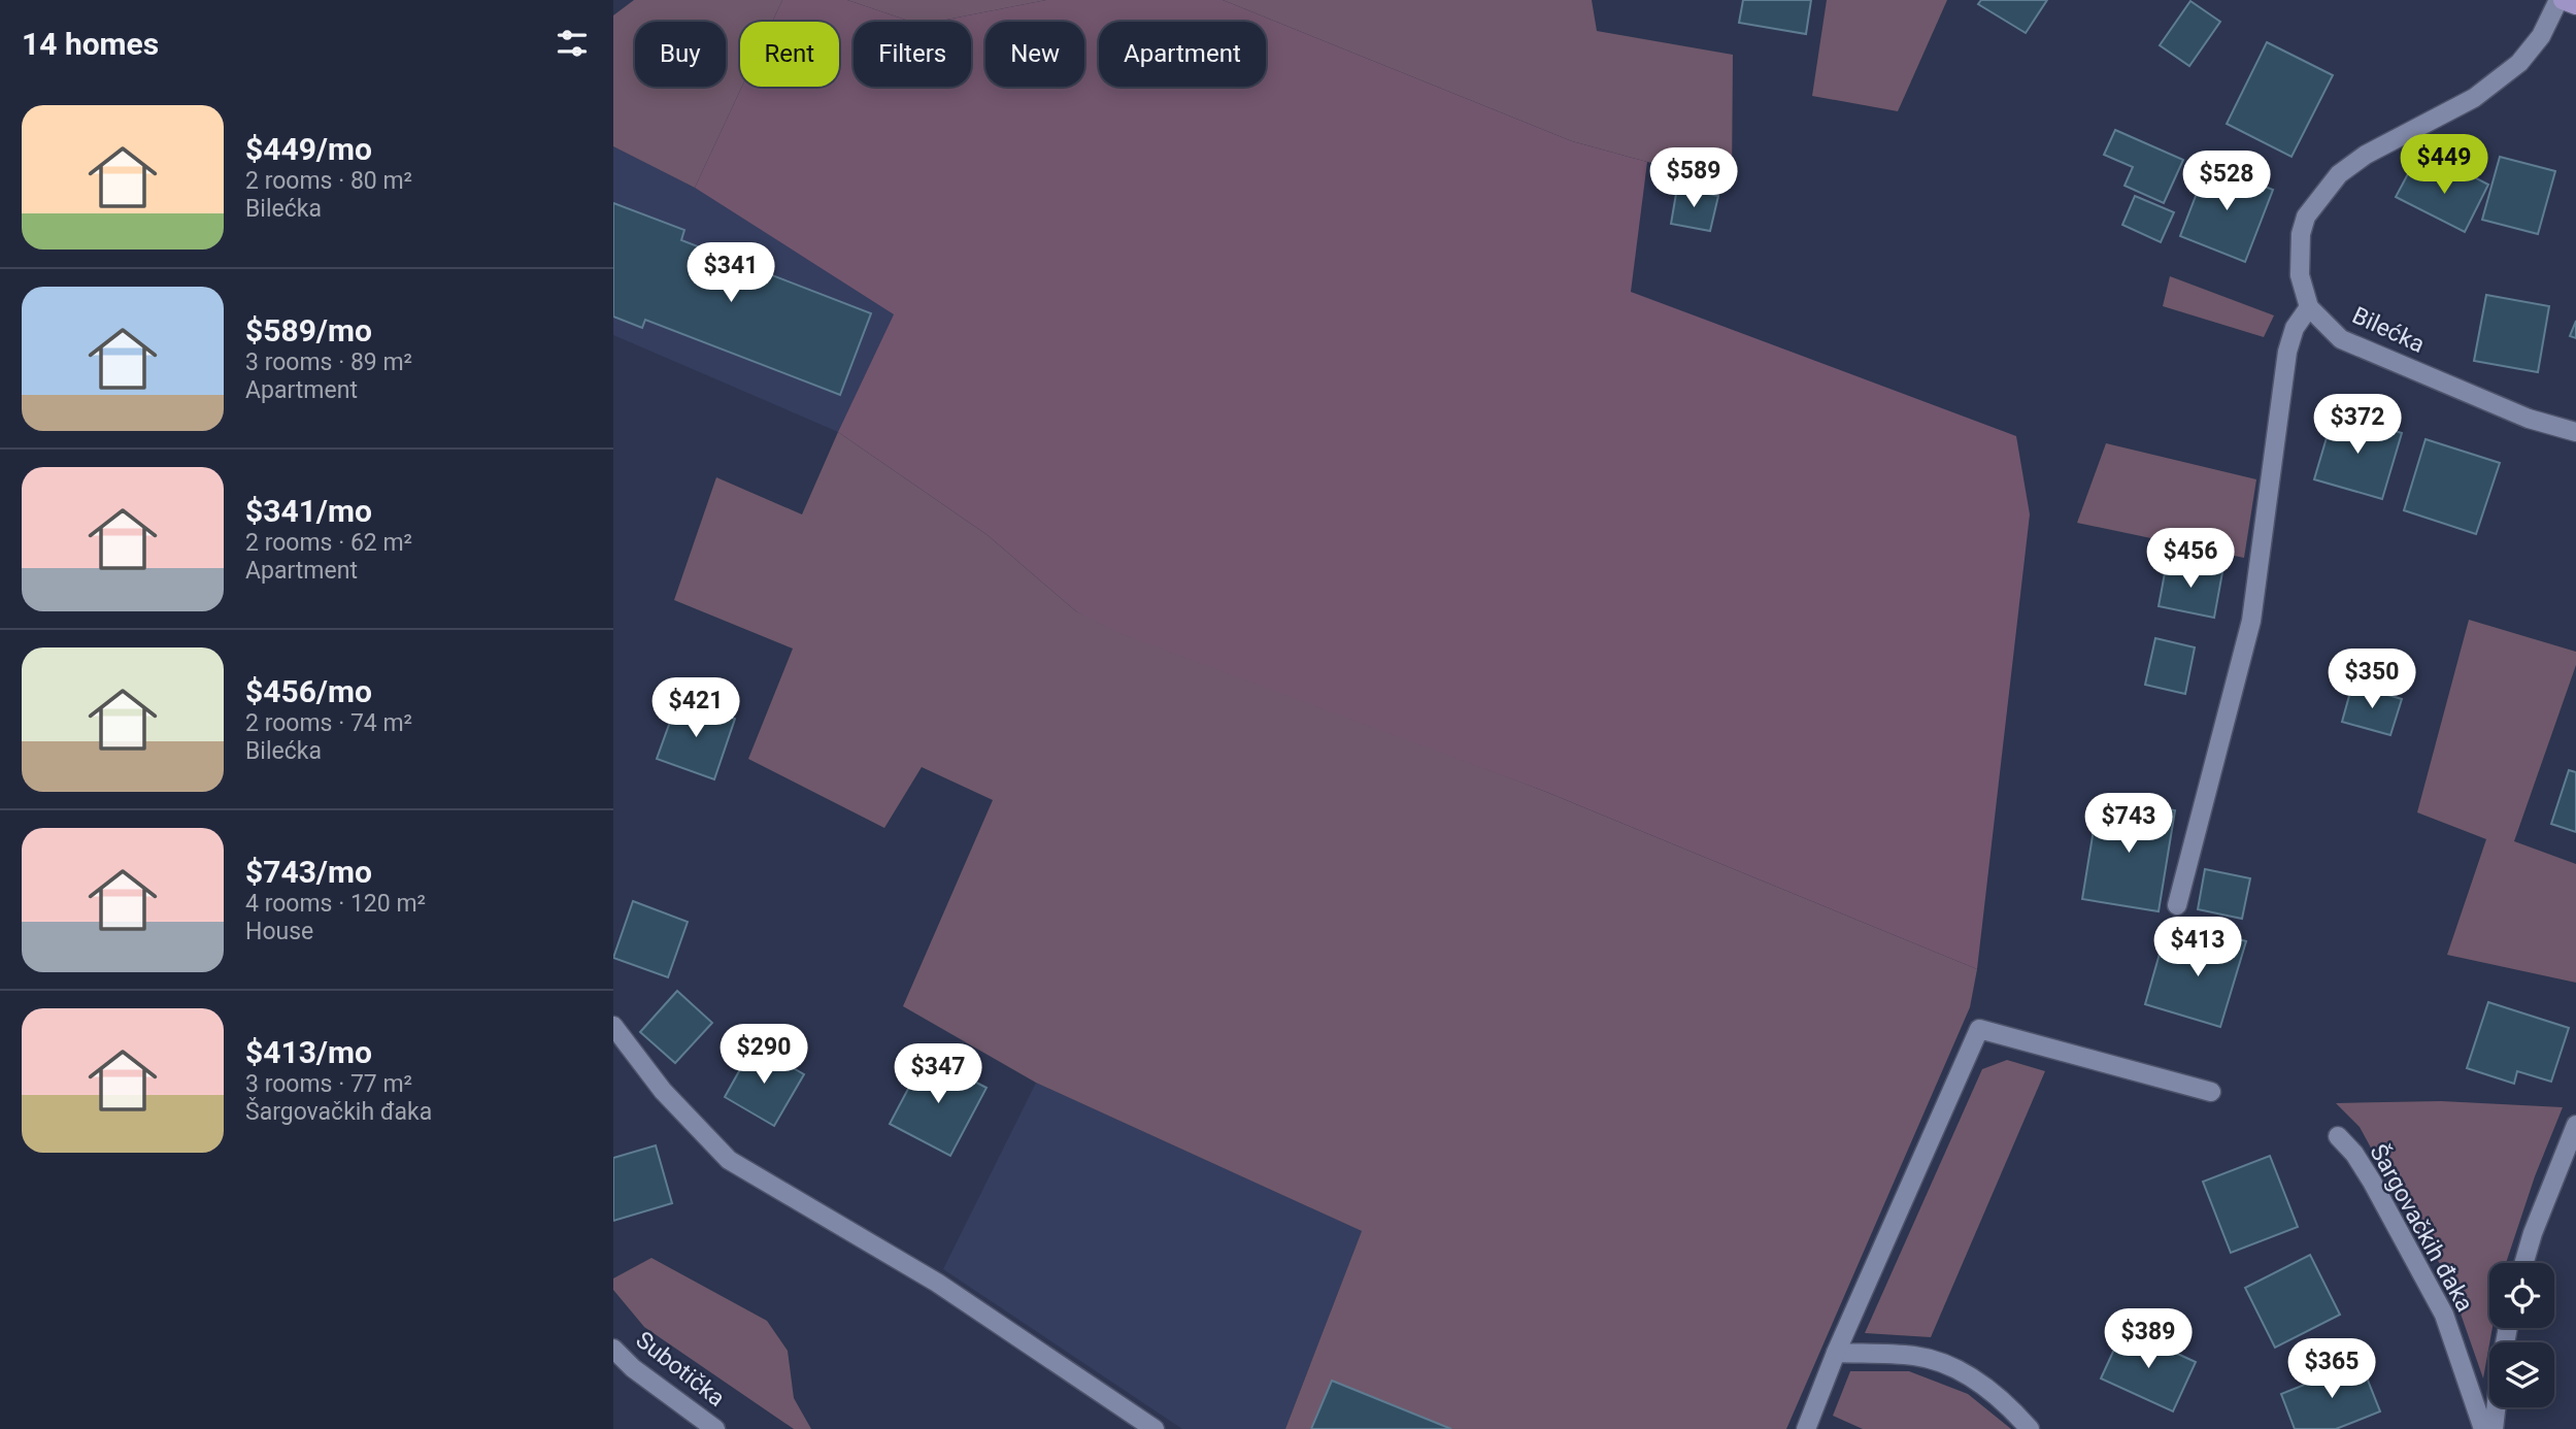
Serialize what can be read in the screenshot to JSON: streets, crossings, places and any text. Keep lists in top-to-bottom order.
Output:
{
  "streets": {
    "street": ["Bilećka", "Šargovačkih đaka", "Subotička"]
  },
  "page": {
    "heading": "14 homes",
    "chip": [
      "Buy",
      "Rent",
      "Filters",
      "New",
      "Apartment"
    ],
    "list": [
      {
        "name": "$449/mo",
        "note": "2 rooms · 80 m² · Bilećka"
      },
      {
        "name": "$589/mo",
        "note": "3 rooms · 89 m² · Apartment"
      },
      {
        "name": "$341/mo",
        "note": "2 rooms · 62 m² · Apartment"
      },
      {
        "name": "$456/mo",
        "note": "2 rooms · 74 m² · Bilećka"
      },
      {
        "name": "$743/mo",
        "note": "4 rooms · 120 m² · House"
      },
      {
        "name": "$413/mo",
        "note": "3 rooms · 77 m² · Šargovačkih đaka"
      }
    ],
    "price": [
      "$449",
      "$589",
      "$528",
      "$341",
      "$372",
      "$456",
      "$350",
      "$421",
      "$743",
      "$413",
      "$290",
      "$347",
      "$389",
      "$365"
    ]
  }
}
